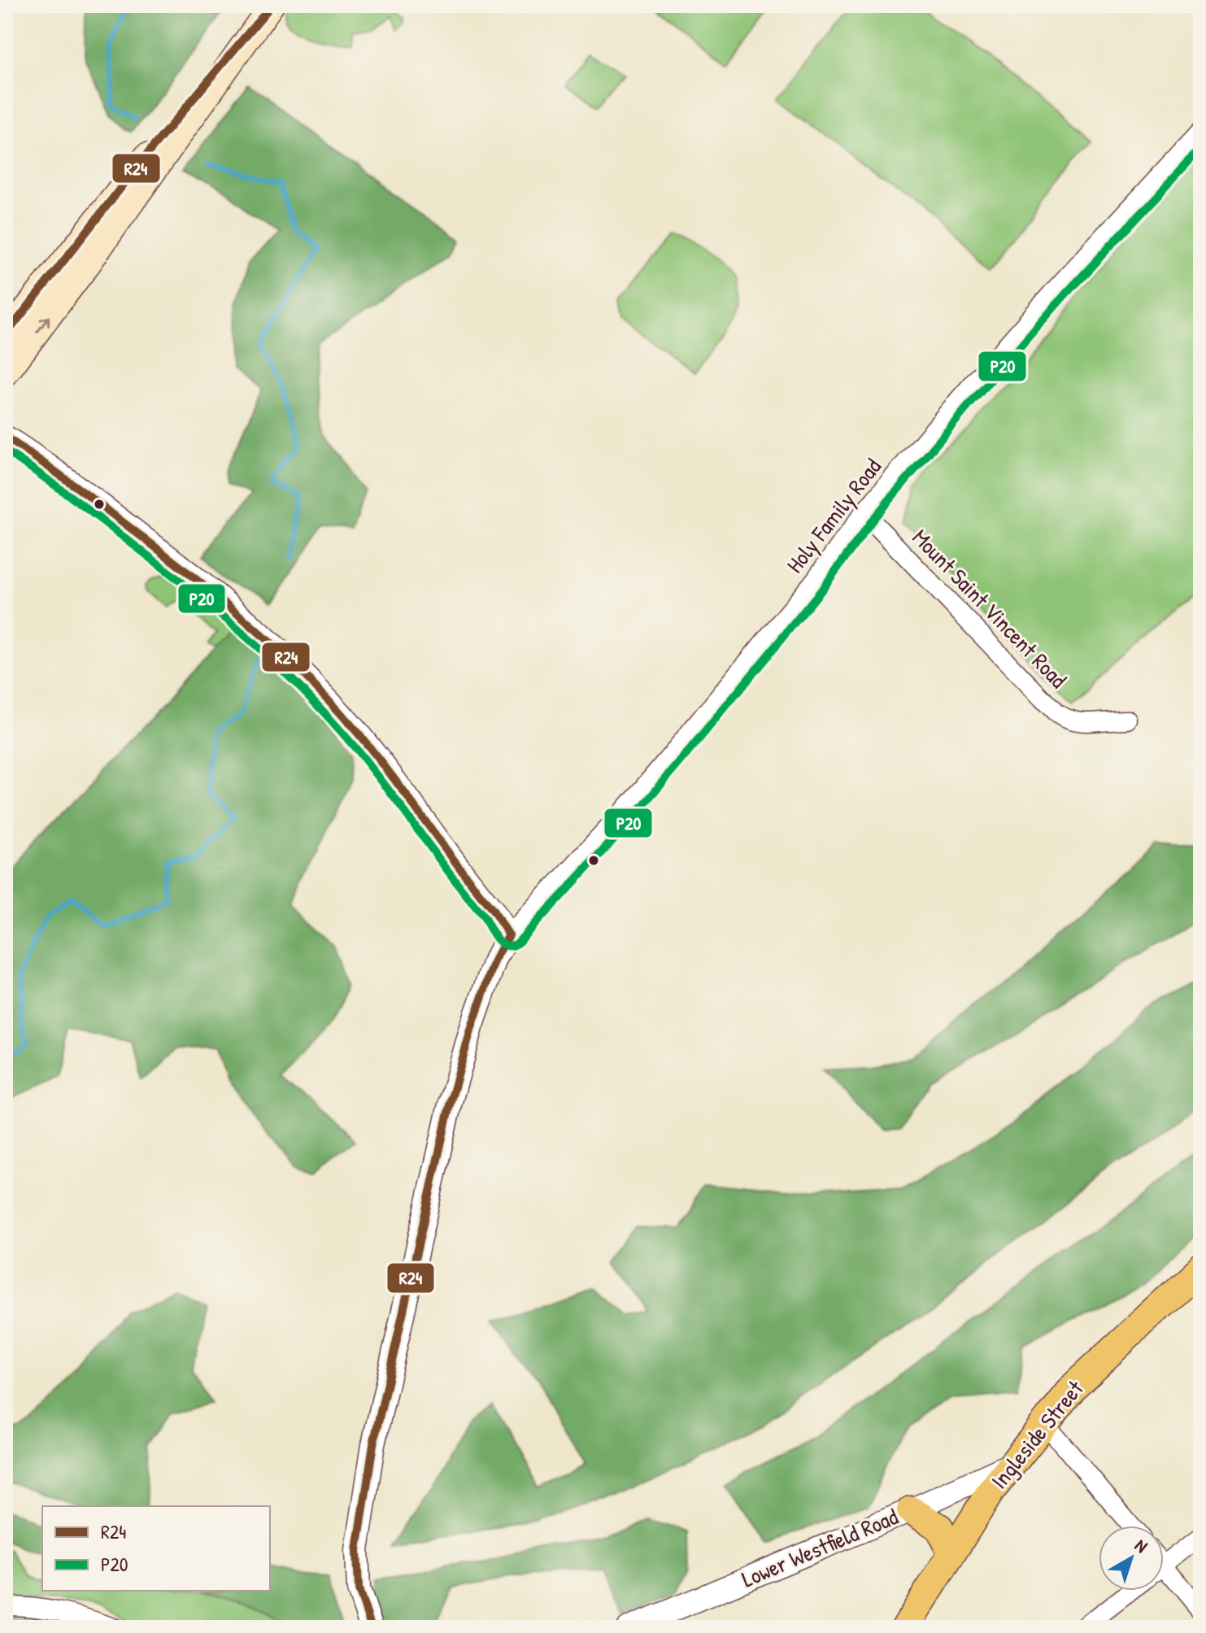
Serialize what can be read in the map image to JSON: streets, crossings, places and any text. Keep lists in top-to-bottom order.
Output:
{
  "streets": {
    "main road": ["Ingleside Street"],
    "street": ["Holy Family Road", "Mount Saint Vincent Road", "Lower Westfield Road"]
  },
  "crossings": [
    ["Holy Family Road", "Mount Saint Vincent Road"],
    ["Ingleside Street", "Lower Westfield Road"]
  ],
  "lines": ["transit line R24", "transit line P20"],
  "legend": ["R24", "P20"],
  "north": "top right"
}
